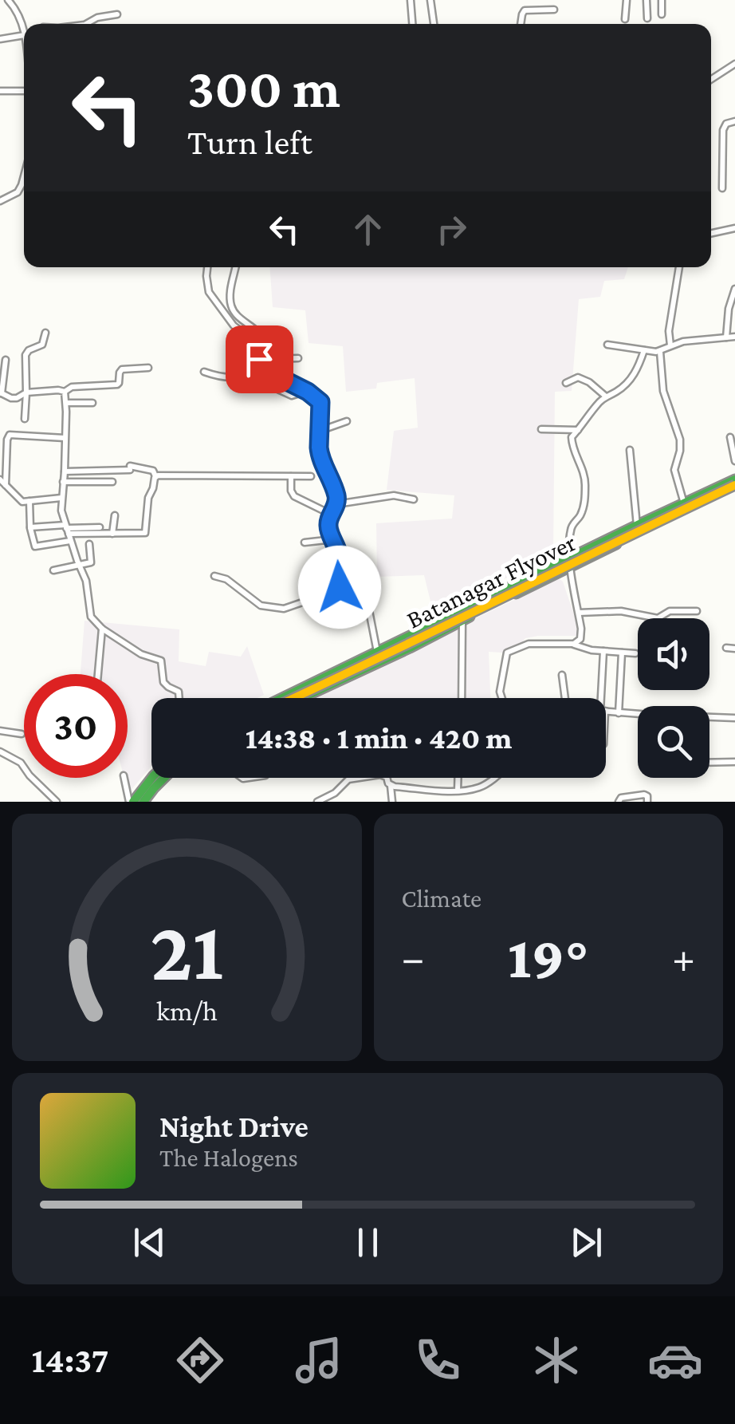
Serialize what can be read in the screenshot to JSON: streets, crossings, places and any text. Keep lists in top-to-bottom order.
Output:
{
  "streets": {
    "street": ["Batanagar Flyover"]
  },
  "page": {
    "turn": ["300 m", "Turn left"],
    "limit": "30",
    "trip": "14:38 · 1 min · 420 m",
    "tile": "Climate",
    "heat": ["−", "19°", "+"],
    "song": ["Night Drive", "The Halogens"],
    "tabs": "14:37",
    "gauge": ["21", "km/h"]
  }
}
